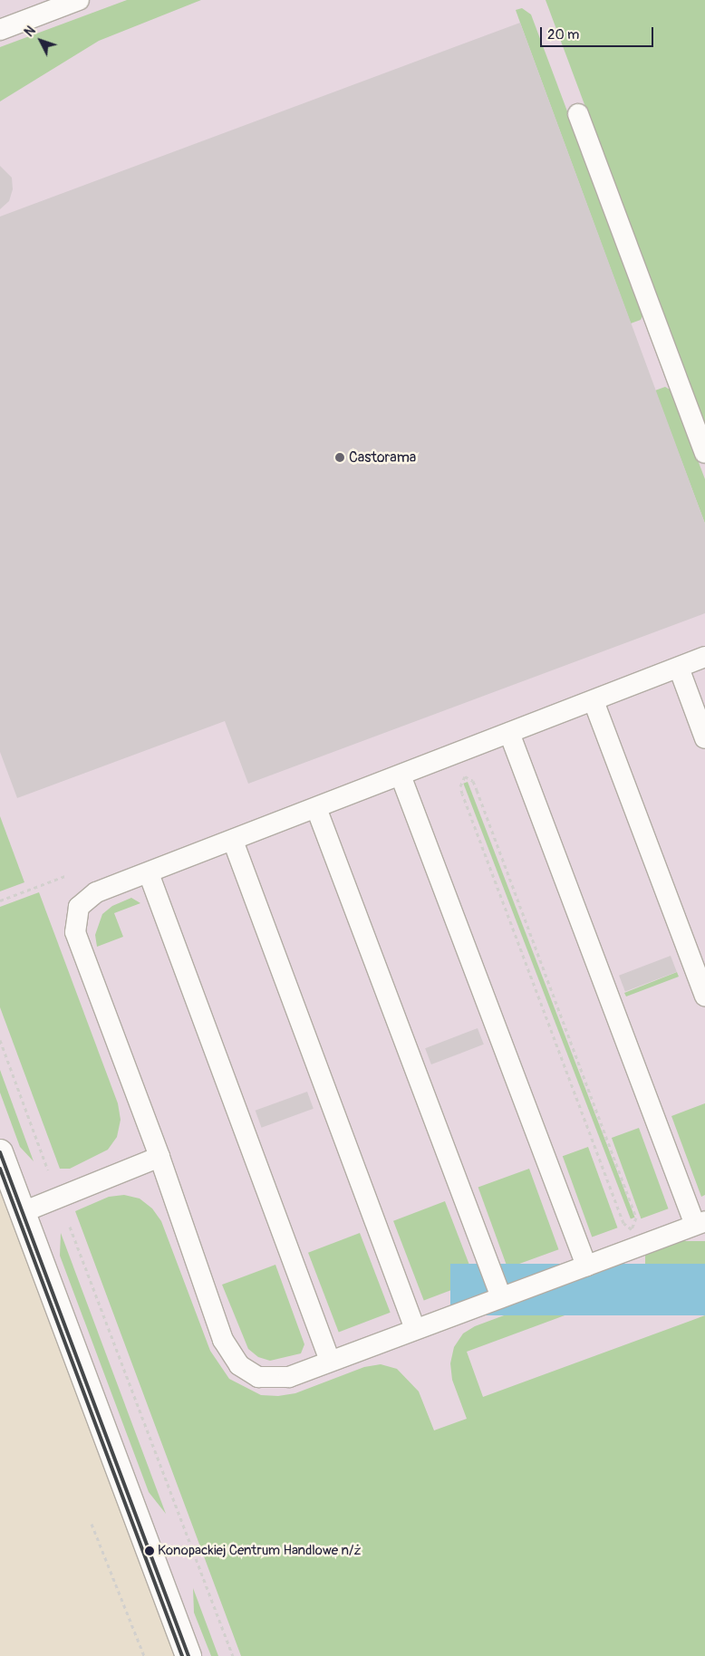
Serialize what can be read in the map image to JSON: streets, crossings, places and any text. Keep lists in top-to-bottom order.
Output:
{
  "places": ["Castorama", "Konopackiej Centrum Handlowe n/ż"],
  "scale_bar": "20 m",
  "north": "top left"
}
